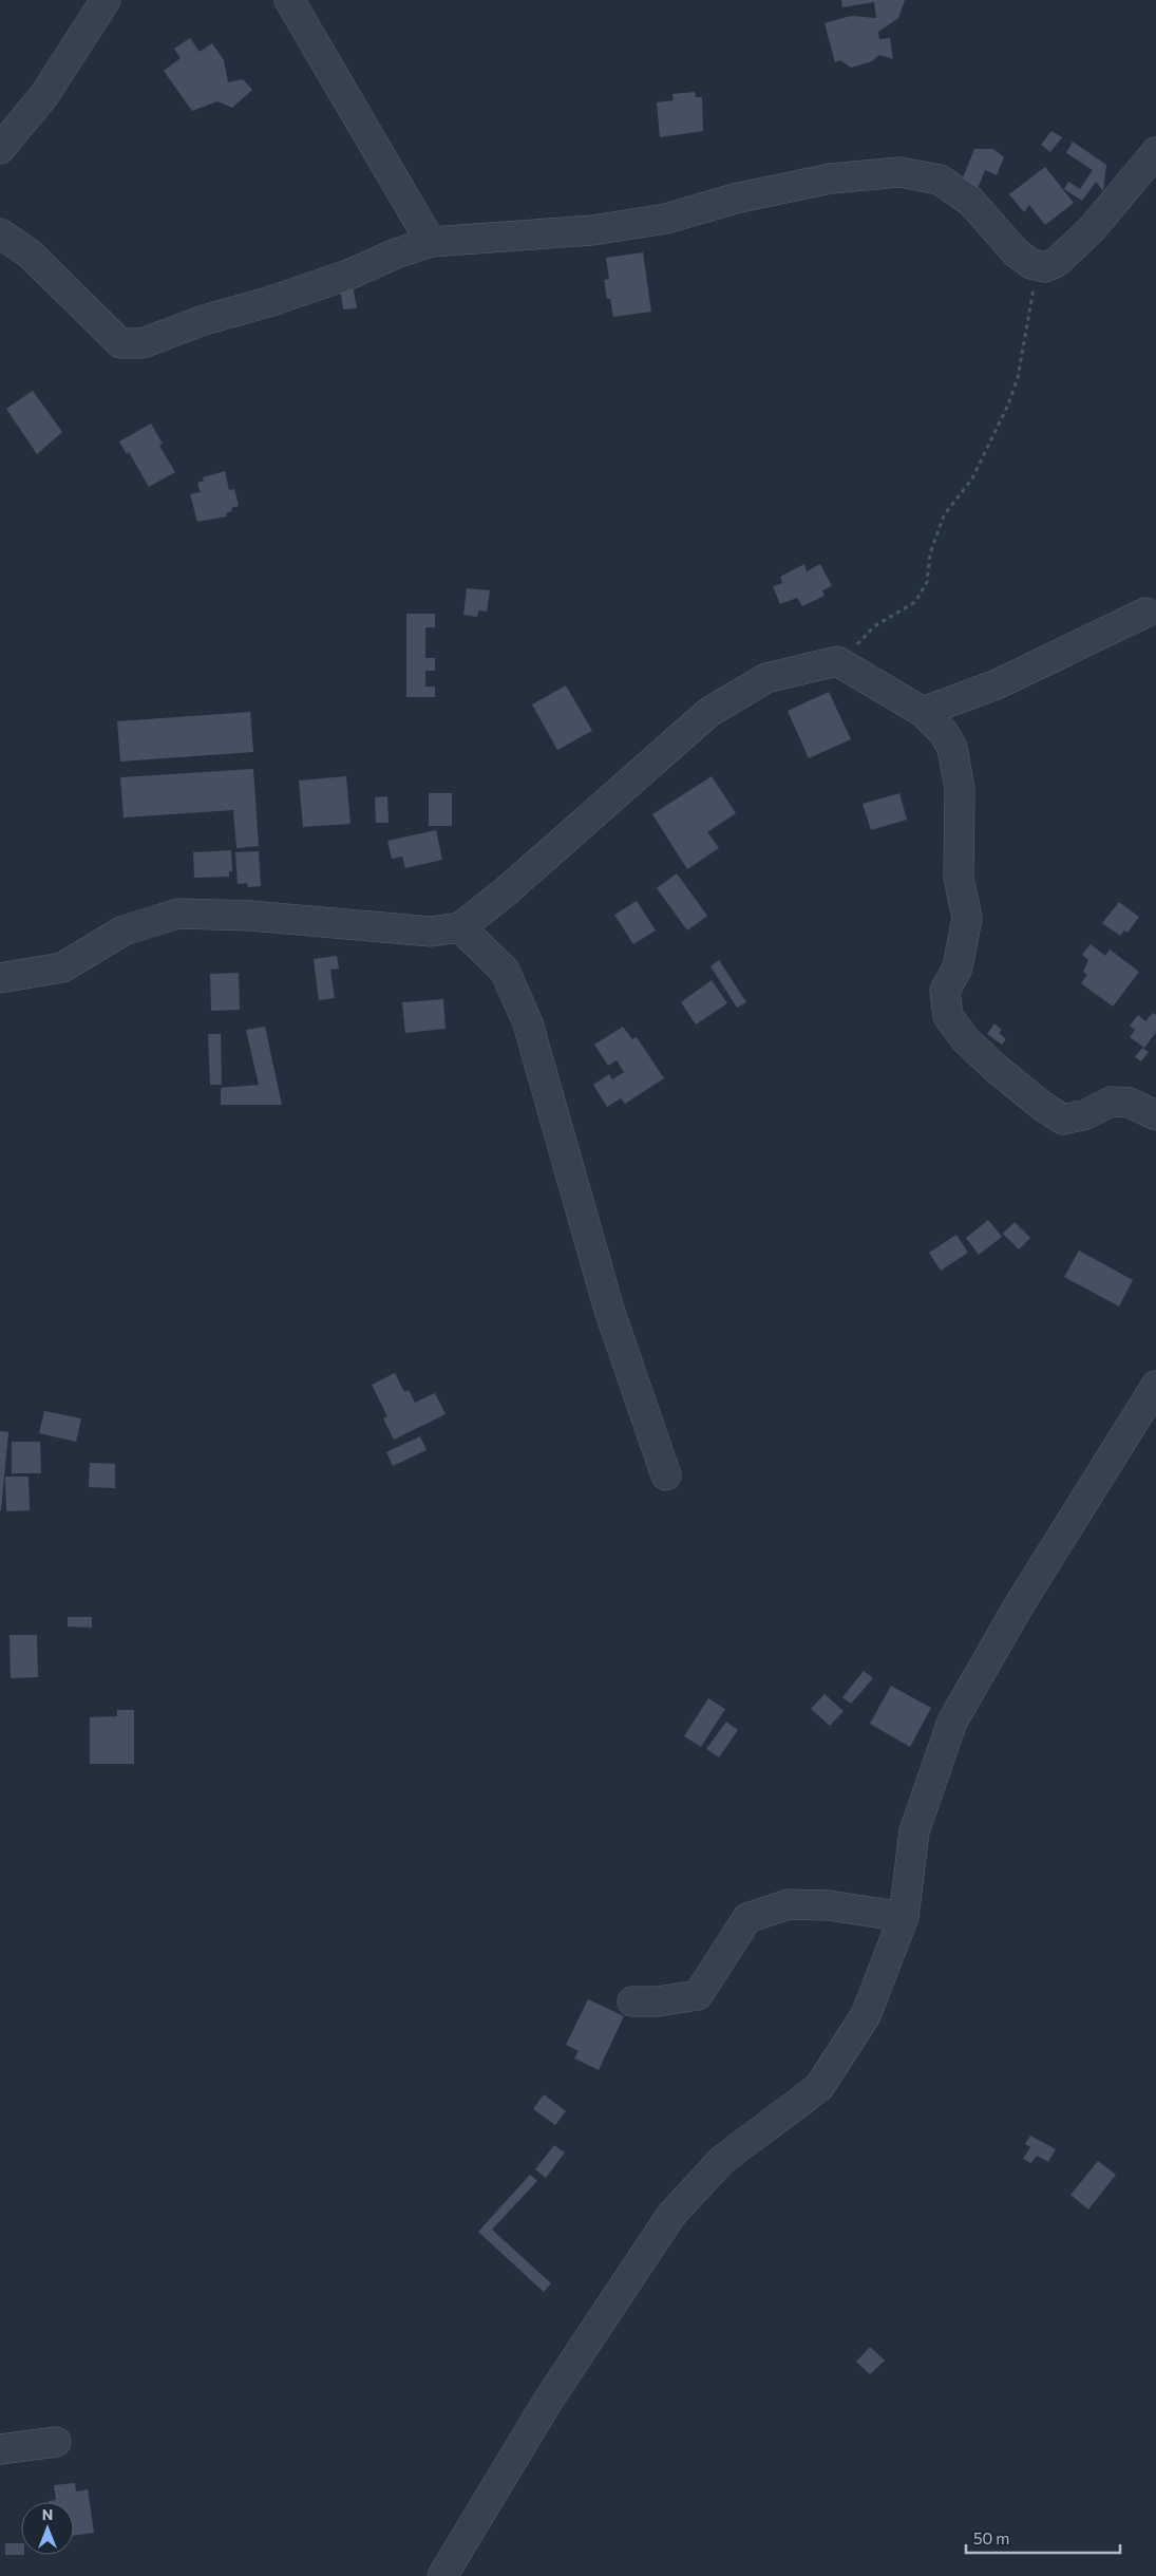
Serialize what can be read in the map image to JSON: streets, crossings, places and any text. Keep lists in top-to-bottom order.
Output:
{
  "scale_bar": "50 m",
  "north": "top"
}
